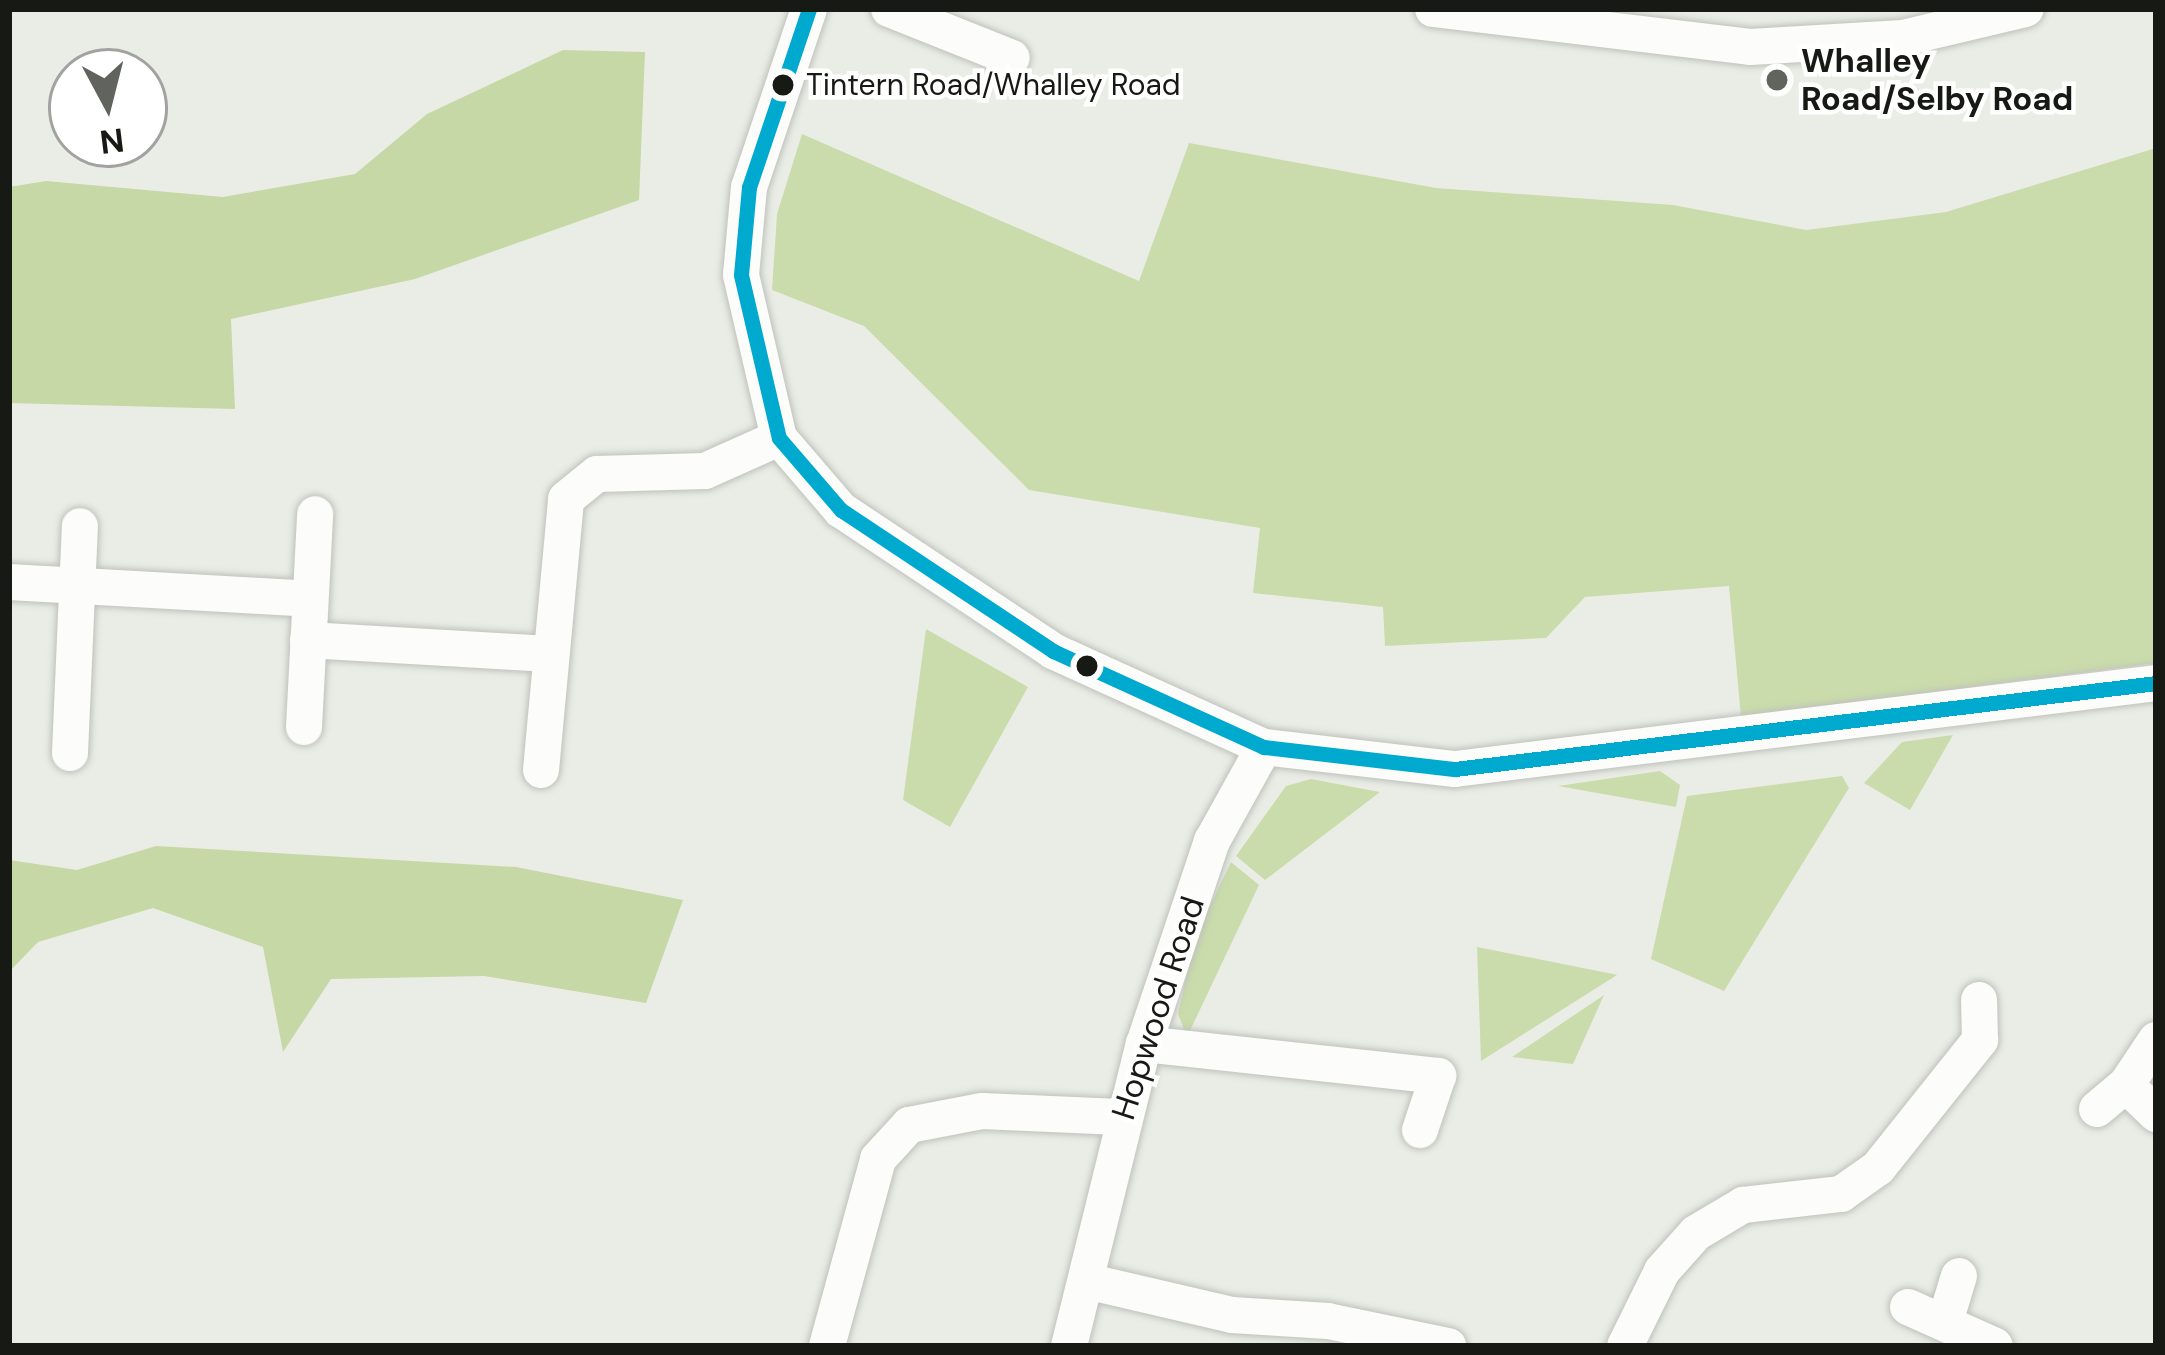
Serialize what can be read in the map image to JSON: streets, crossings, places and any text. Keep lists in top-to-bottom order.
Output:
{
  "streets": {
    "street": ["Hopwood Road"]
  },
  "places": ["Whalley Road/Selby Road", "Tintern Road/Whalley Road"],
  "north": "bottom"
}
